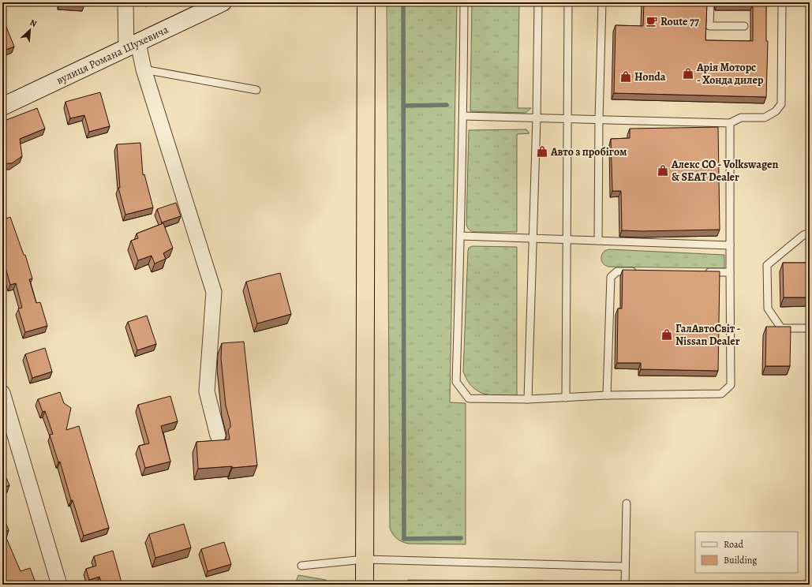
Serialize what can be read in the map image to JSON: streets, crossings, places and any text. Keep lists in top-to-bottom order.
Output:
{
  "streets": {
    "main road": ["вулиця Романа Шухевича"]
  },
  "places": {
    "cafe": ["Route 77"],
    "shop": [
      "Арія Моторс - Хонда дилер",
      "Honda",
      "Авто з пробігом",
      "Алекс CO - Volkswagen & SEAT Dealer",
      "ГалАвтоСвіт - Nissan Dealer"
    ]
  },
  "legend": ["Road", "Building"],
  "north": "top right"
}
